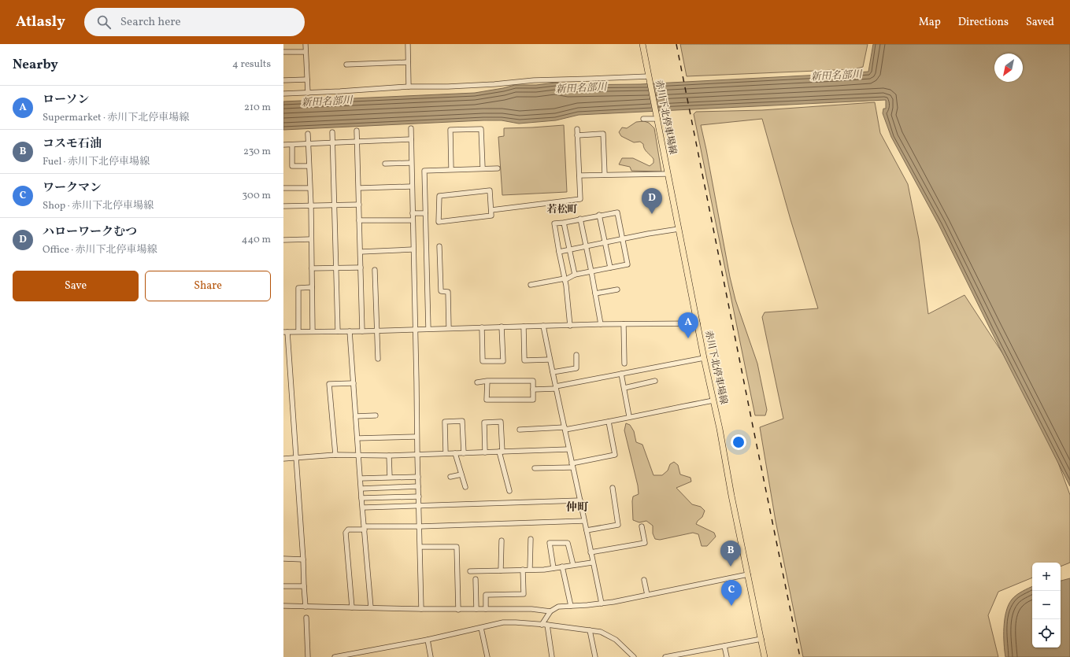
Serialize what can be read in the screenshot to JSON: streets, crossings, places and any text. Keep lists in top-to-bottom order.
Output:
{
  "streets": {
    "main road": ["赤川下北停車場線"]
  },
  "districts": ["若松町", "仲町"],
  "water": ["新田名部川"],
  "north": "bottom left",
  "page": {
    "header": "Atlasly",
    "search": "Search here",
    "nav": ["Map", "Directions", "Saved"],
    "heading": ["Nearby", "4 results"],
    "list": [
      {
        "mark": "A",
        "name": "ローソン",
        "note": "Supermarket · 赤川下北停車場線",
        "value": "210 m"
      },
      {
        "mark": "B",
        "name": "コスモ石油",
        "note": "Fuel · 赤川下北停車場線",
        "value": "230 m"
      },
      {
        "mark": "C",
        "name": "ワークマン",
        "note": "Shop · 赤川下北停車場線",
        "value": "300 m"
      },
      {
        "mark": "D",
        "name": "ハローワークむつ",
        "note": "Office · 赤川下北停車場線",
        "value": "440 m"
      }
    ],
    "pins": [
      "D",
      "A",
      "B",
      "C"
    ],
    "buttons": ["Save", "Share"],
    "map_buttons": ["+", "−"]
  }
}
